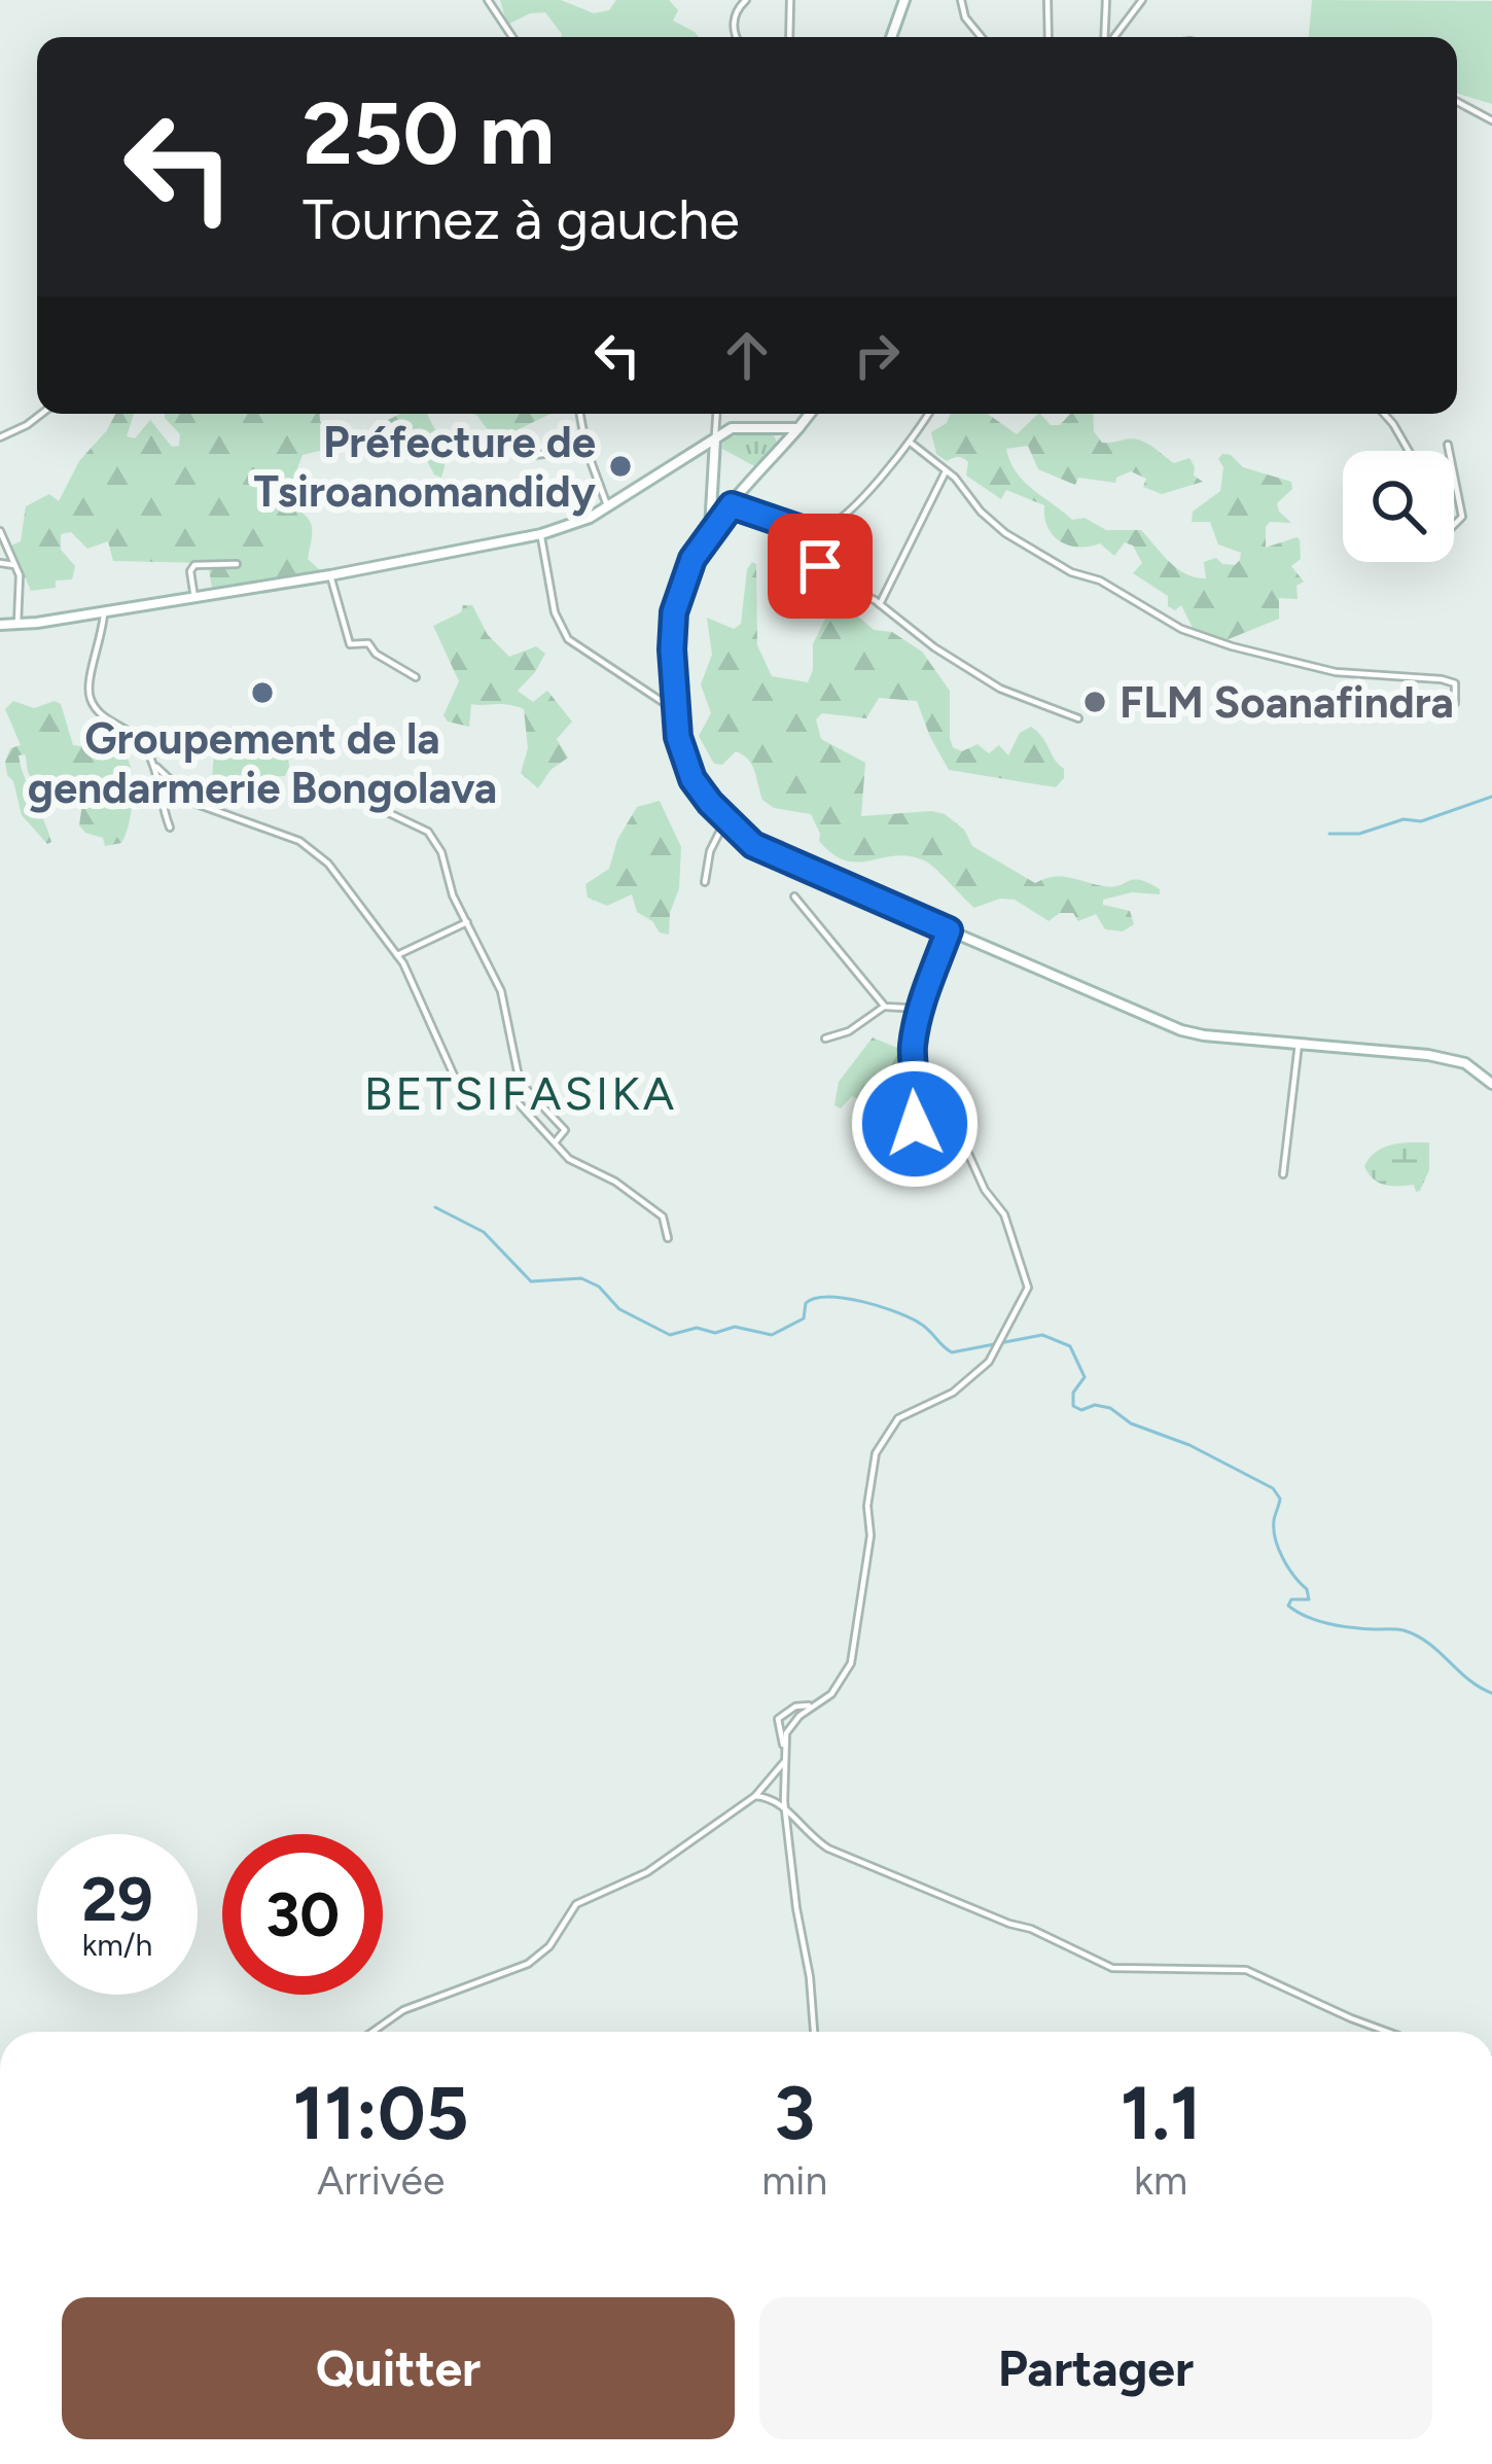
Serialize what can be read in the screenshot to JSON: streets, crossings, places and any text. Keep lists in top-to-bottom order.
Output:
{
  "districts": ["BETSIFASIKA"],
  "places": ["Préfecture de Tsiroanomandidy", "Groupement de la gendarmerie Bongolava", "FLM Soanafindra"],
  "page": {
    "turn": ["250 m", "Tournez à gauche"],
    "speed": "29 km/h",
    "limit": "30",
    "eta": [
      "11:05",
      "Arrivée",
      "3",
      "min",
      "1.1",
      "km"
    ],
    "buttons": ["Quitter", "Partager"]
  }
}
